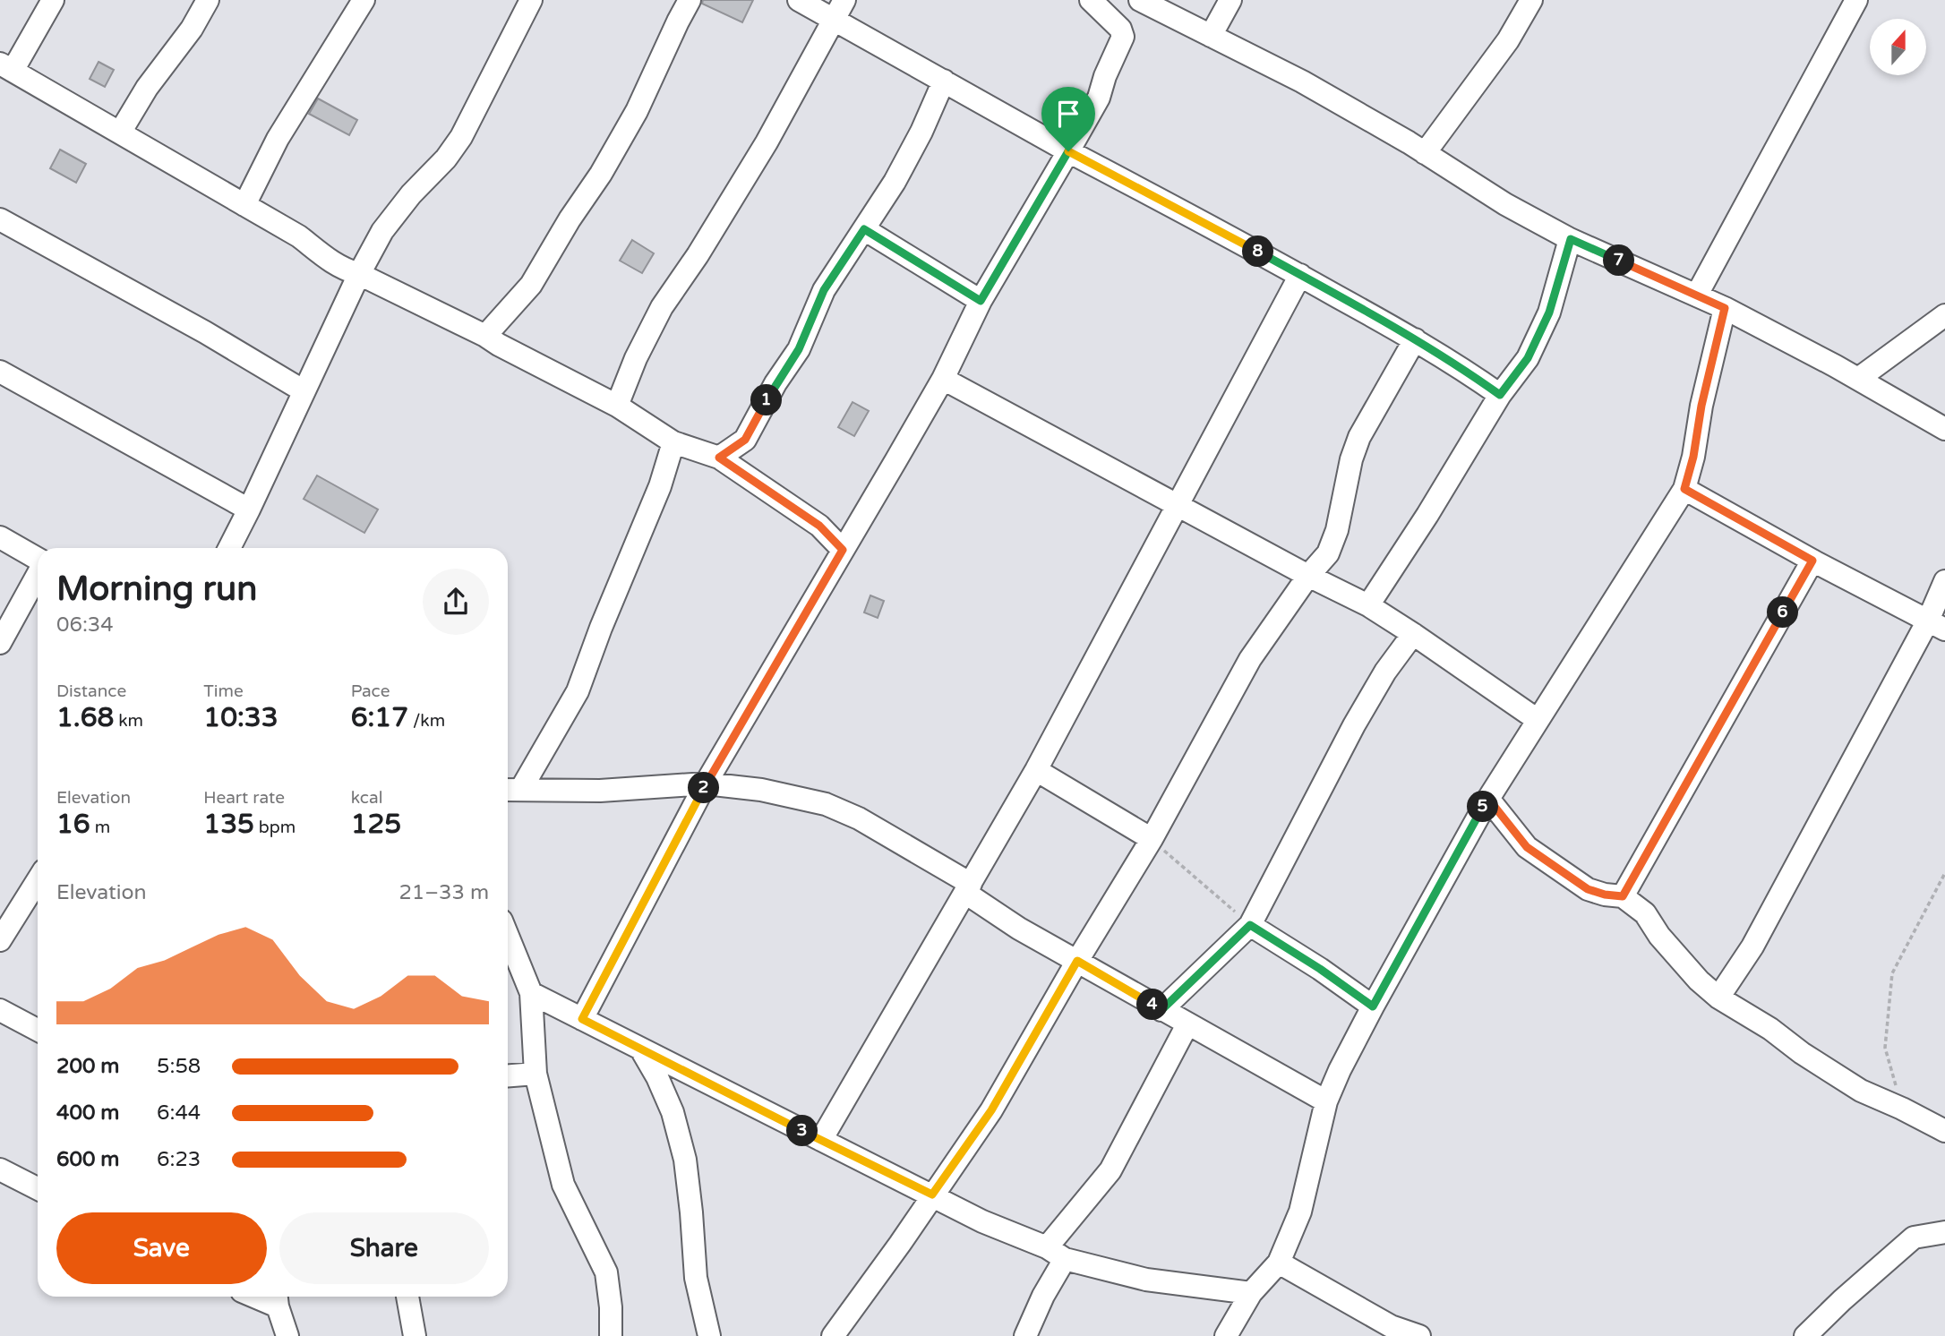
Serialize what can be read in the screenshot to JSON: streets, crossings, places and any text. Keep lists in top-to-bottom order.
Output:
{
  "north": "top",
  "page": {
    "pins": [
      "8",
      "7",
      "1",
      "6",
      "2",
      "5",
      "4",
      "3"
    ],
    "heading": ["Morning run", "06:34"],
    "stats": [
      ["Distance", "1.68 km"],
      ["Time", "10:33"],
      ["Pace", "6:17 /km"],
      ["Elevation", "16 m"],
      ["Heart rate", "135 bpm"],
      ["kcal", "125"]
    ],
    "chart": ["Elevation", "21–33 m"],
    "list": [
      {
        "name": "200 m",
        "note": "5:58"
      },
      {
        "name": "400 m",
        "note": "6:44"
      },
      {
        "name": "600 m",
        "note": "6:23"
      }
    ],
    "buttons": ["Save", "Share"]
  }
}
